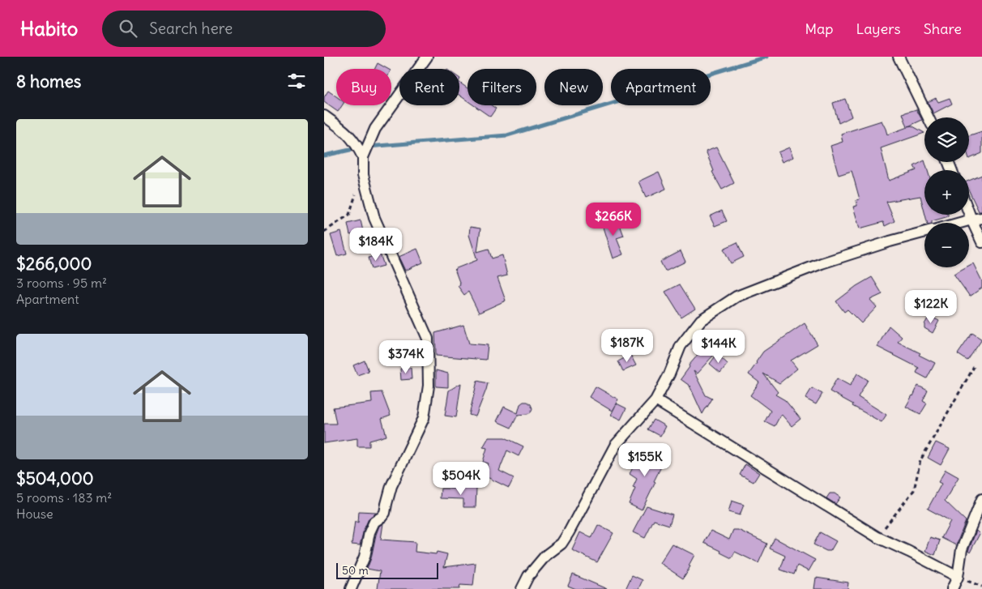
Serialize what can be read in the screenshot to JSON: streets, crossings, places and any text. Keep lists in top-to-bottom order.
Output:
{
  "scale_bar": "50 m",
  "page": {
    "header": "Habito",
    "search": "Search here",
    "nav": ["Map", "Layers", "Share"],
    "heading": "8 homes",
    "chip": [
      "Buy",
      "Rent",
      "Filters",
      "New",
      "Apartment"
    ],
    "list": [
      {
        "name": "$266,000",
        "note": "3 rooms · 95 m² · Apartment"
      },
      {
        "name": "$504,000",
        "note": "5 rooms · 183 m² · House"
      }
    ],
    "map_buttons": ["+", "−"],
    "price": [
      "$266K",
      "$184K",
      "$122K",
      "$187K",
      "$144K",
      "$374K",
      "$155K",
      "$504K"
    ],
    "scale": "50 m"
  }
}
